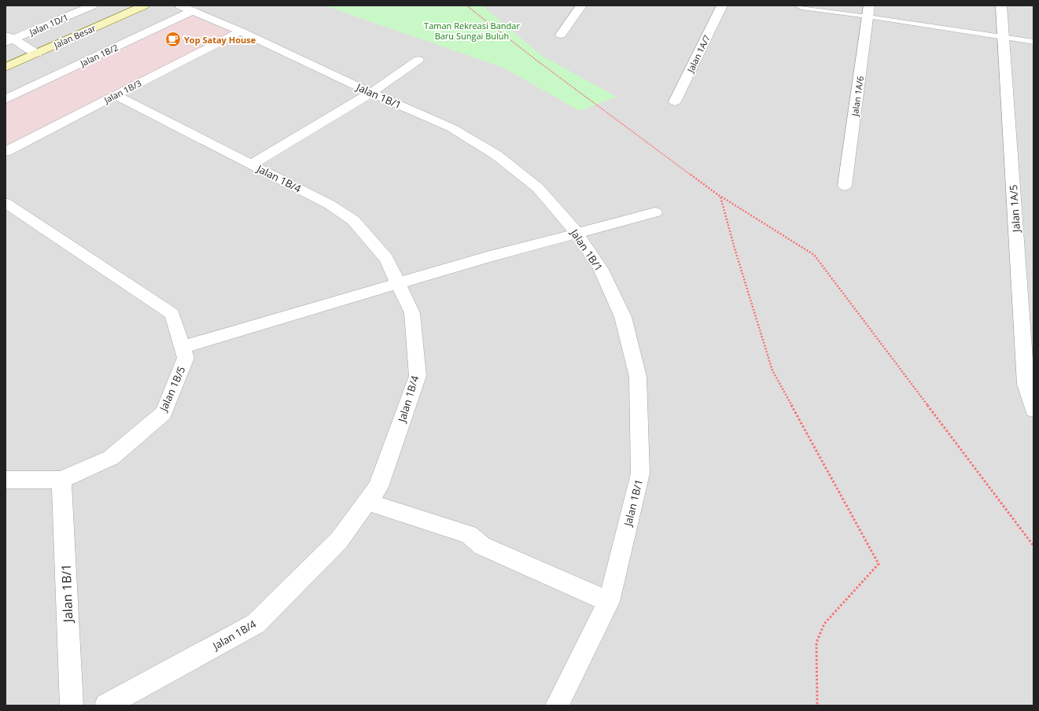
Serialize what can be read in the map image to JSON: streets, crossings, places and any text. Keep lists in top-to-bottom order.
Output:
{
  "streets": {
    "street": [
      "Jalan 1D/1",
      "Jalan Besar",
      "Jalan 1A/7",
      "Jalan 1B/2",
      "Jalan 1B/3",
      "Jalan 1B/1",
      "Jalan 1A/6",
      "Jalan 1B/4",
      "Jalan 1A/5",
      "Jalan 1B/5"
    ]
  },
  "crossings": [
    ["Jalan 1B/2", "Jalan 1B/1"],
    ["Jalan 1B/3", "Jalan 1B/1"],
    ["Jalan 1B/3", "Jalan 1B/4"],
    ["Jalan 1B/1", "Jalan 1B/5"]
  ],
  "parks": ["Taman Rekreasi Bandar Baru Sungai Buluh"],
  "places": {
    "cafe": ["Yop Satay House"]
  }
}
